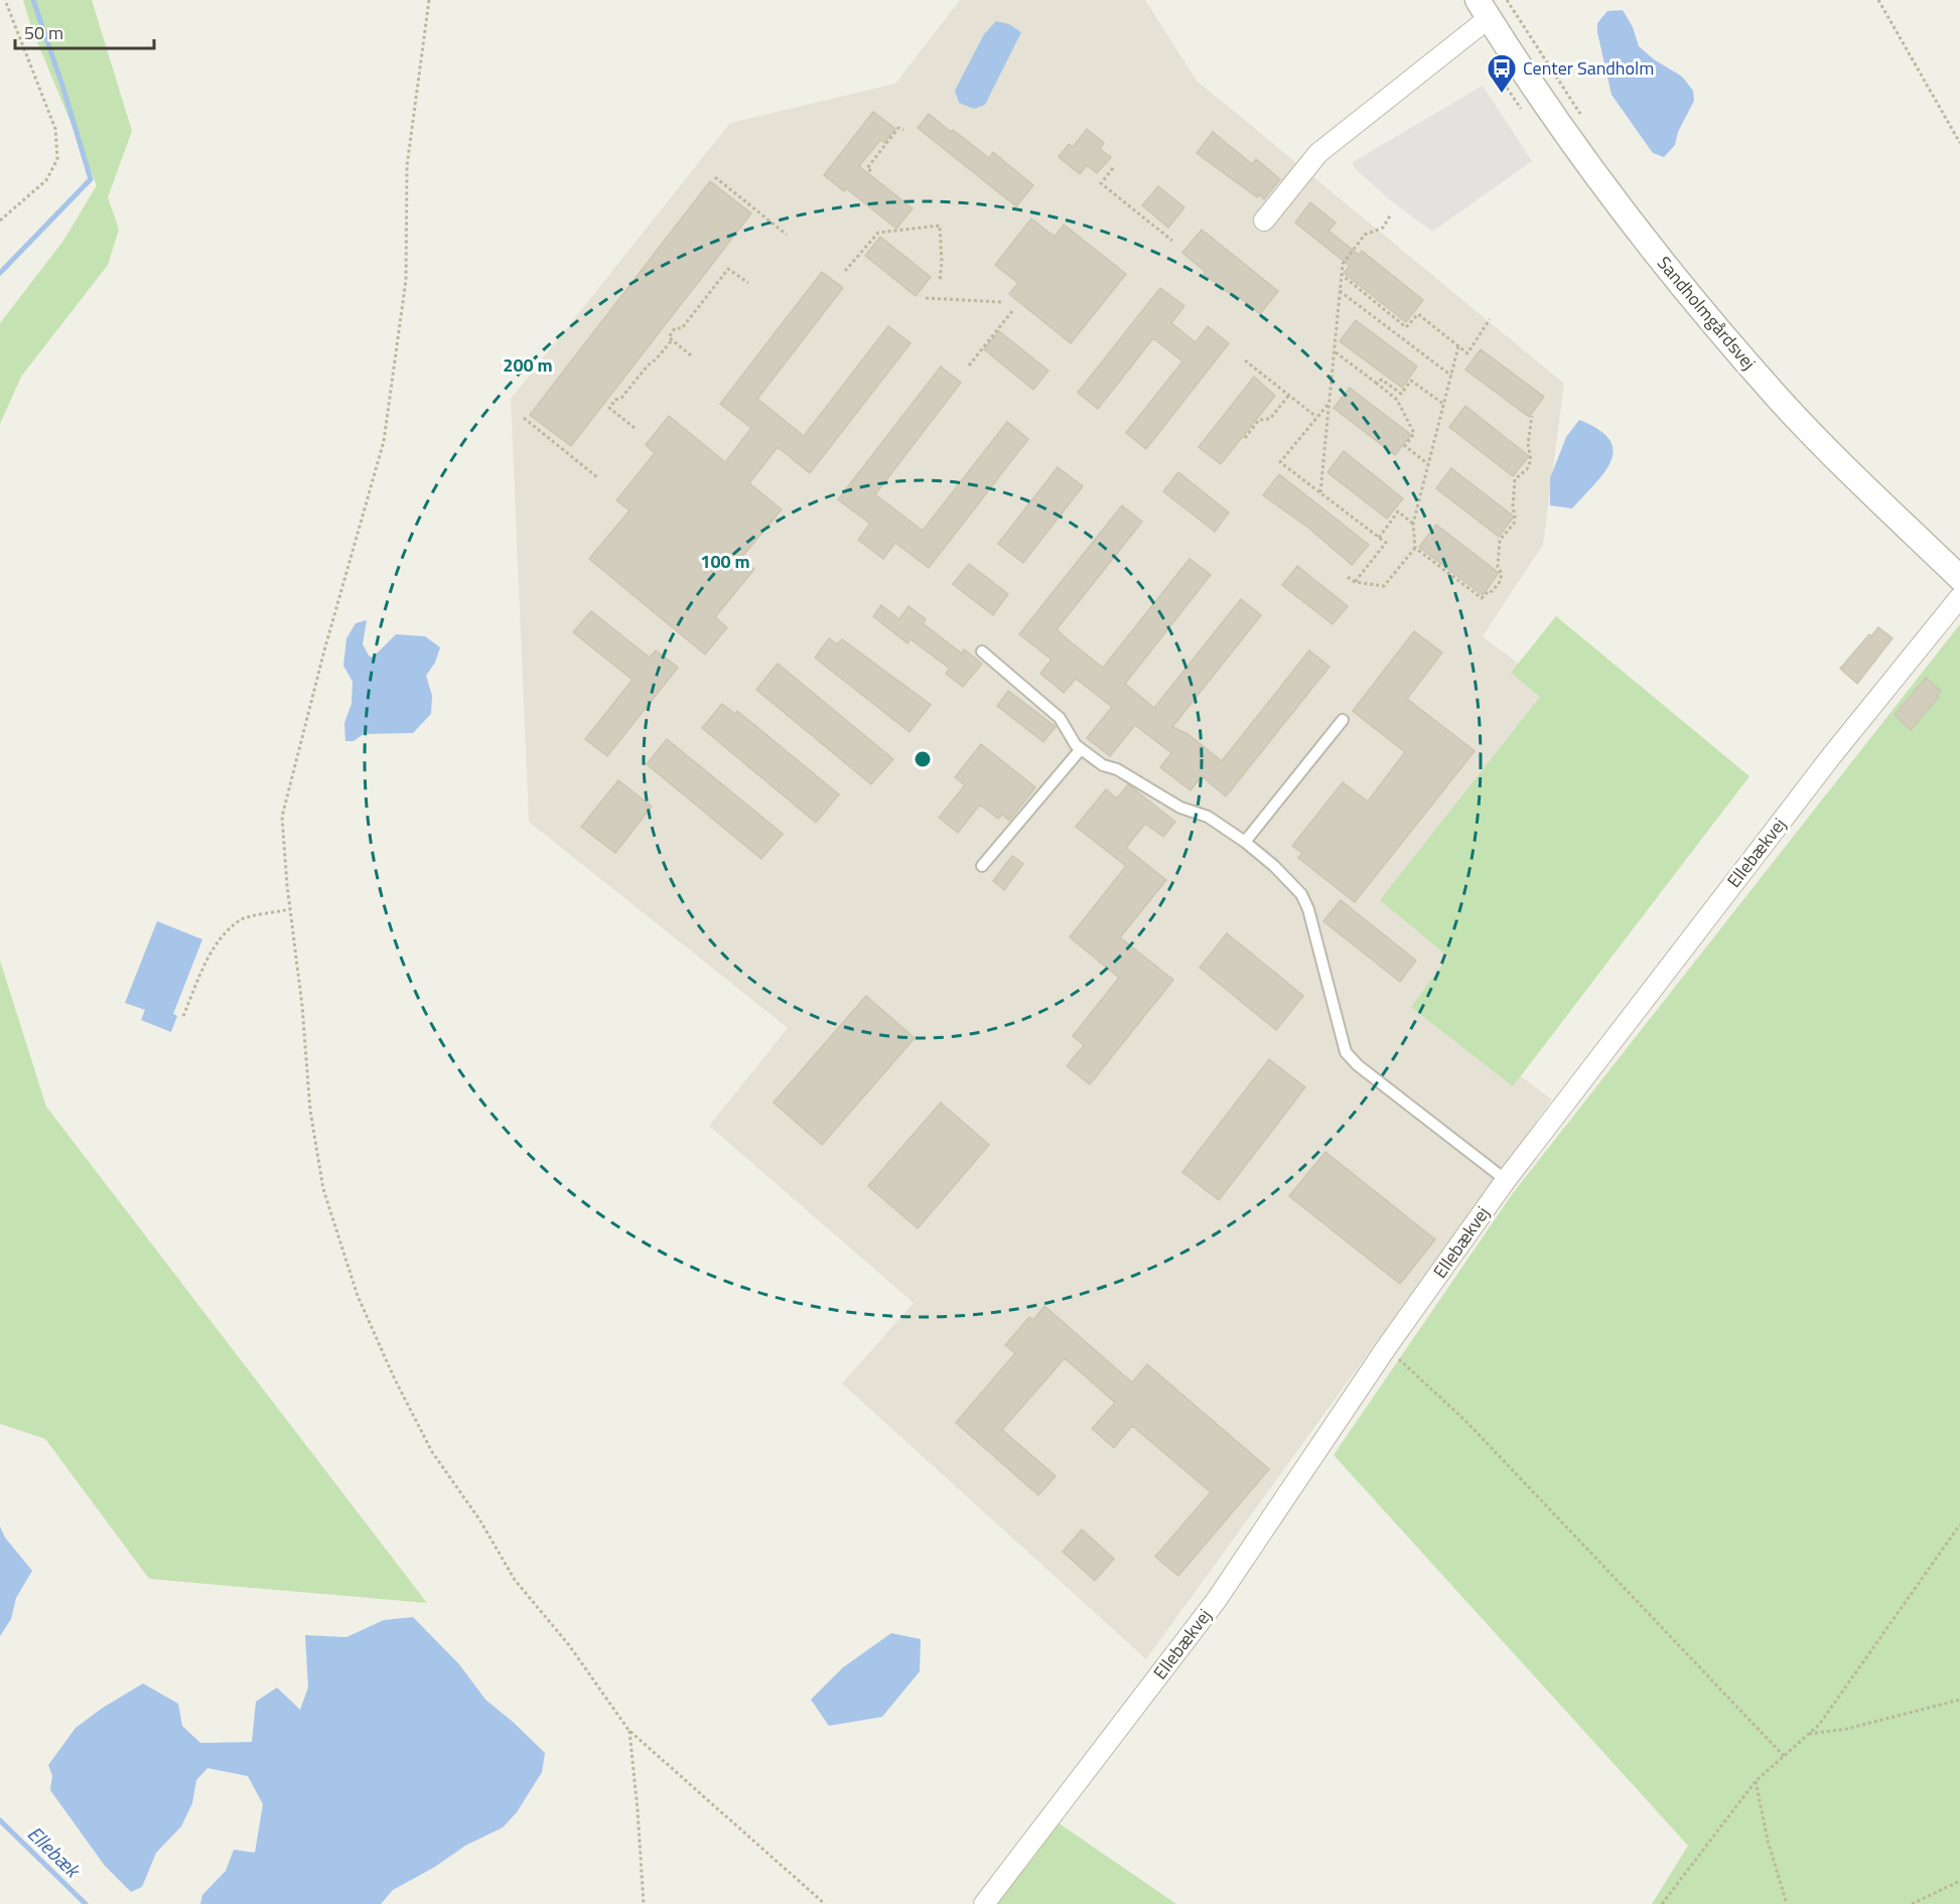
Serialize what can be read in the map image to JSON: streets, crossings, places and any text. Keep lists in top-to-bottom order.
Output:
{
  "streets": {
    "street": ["Sandholmgårdsvej", "Ellebækvej"]
  },
  "water": ["Ellebæk"],
  "places": {
    "bus stop": ["Center Sandholm"]
  },
  "scale_bar": "50 m",
  "rings": ["200 m", "100 m"]
}
